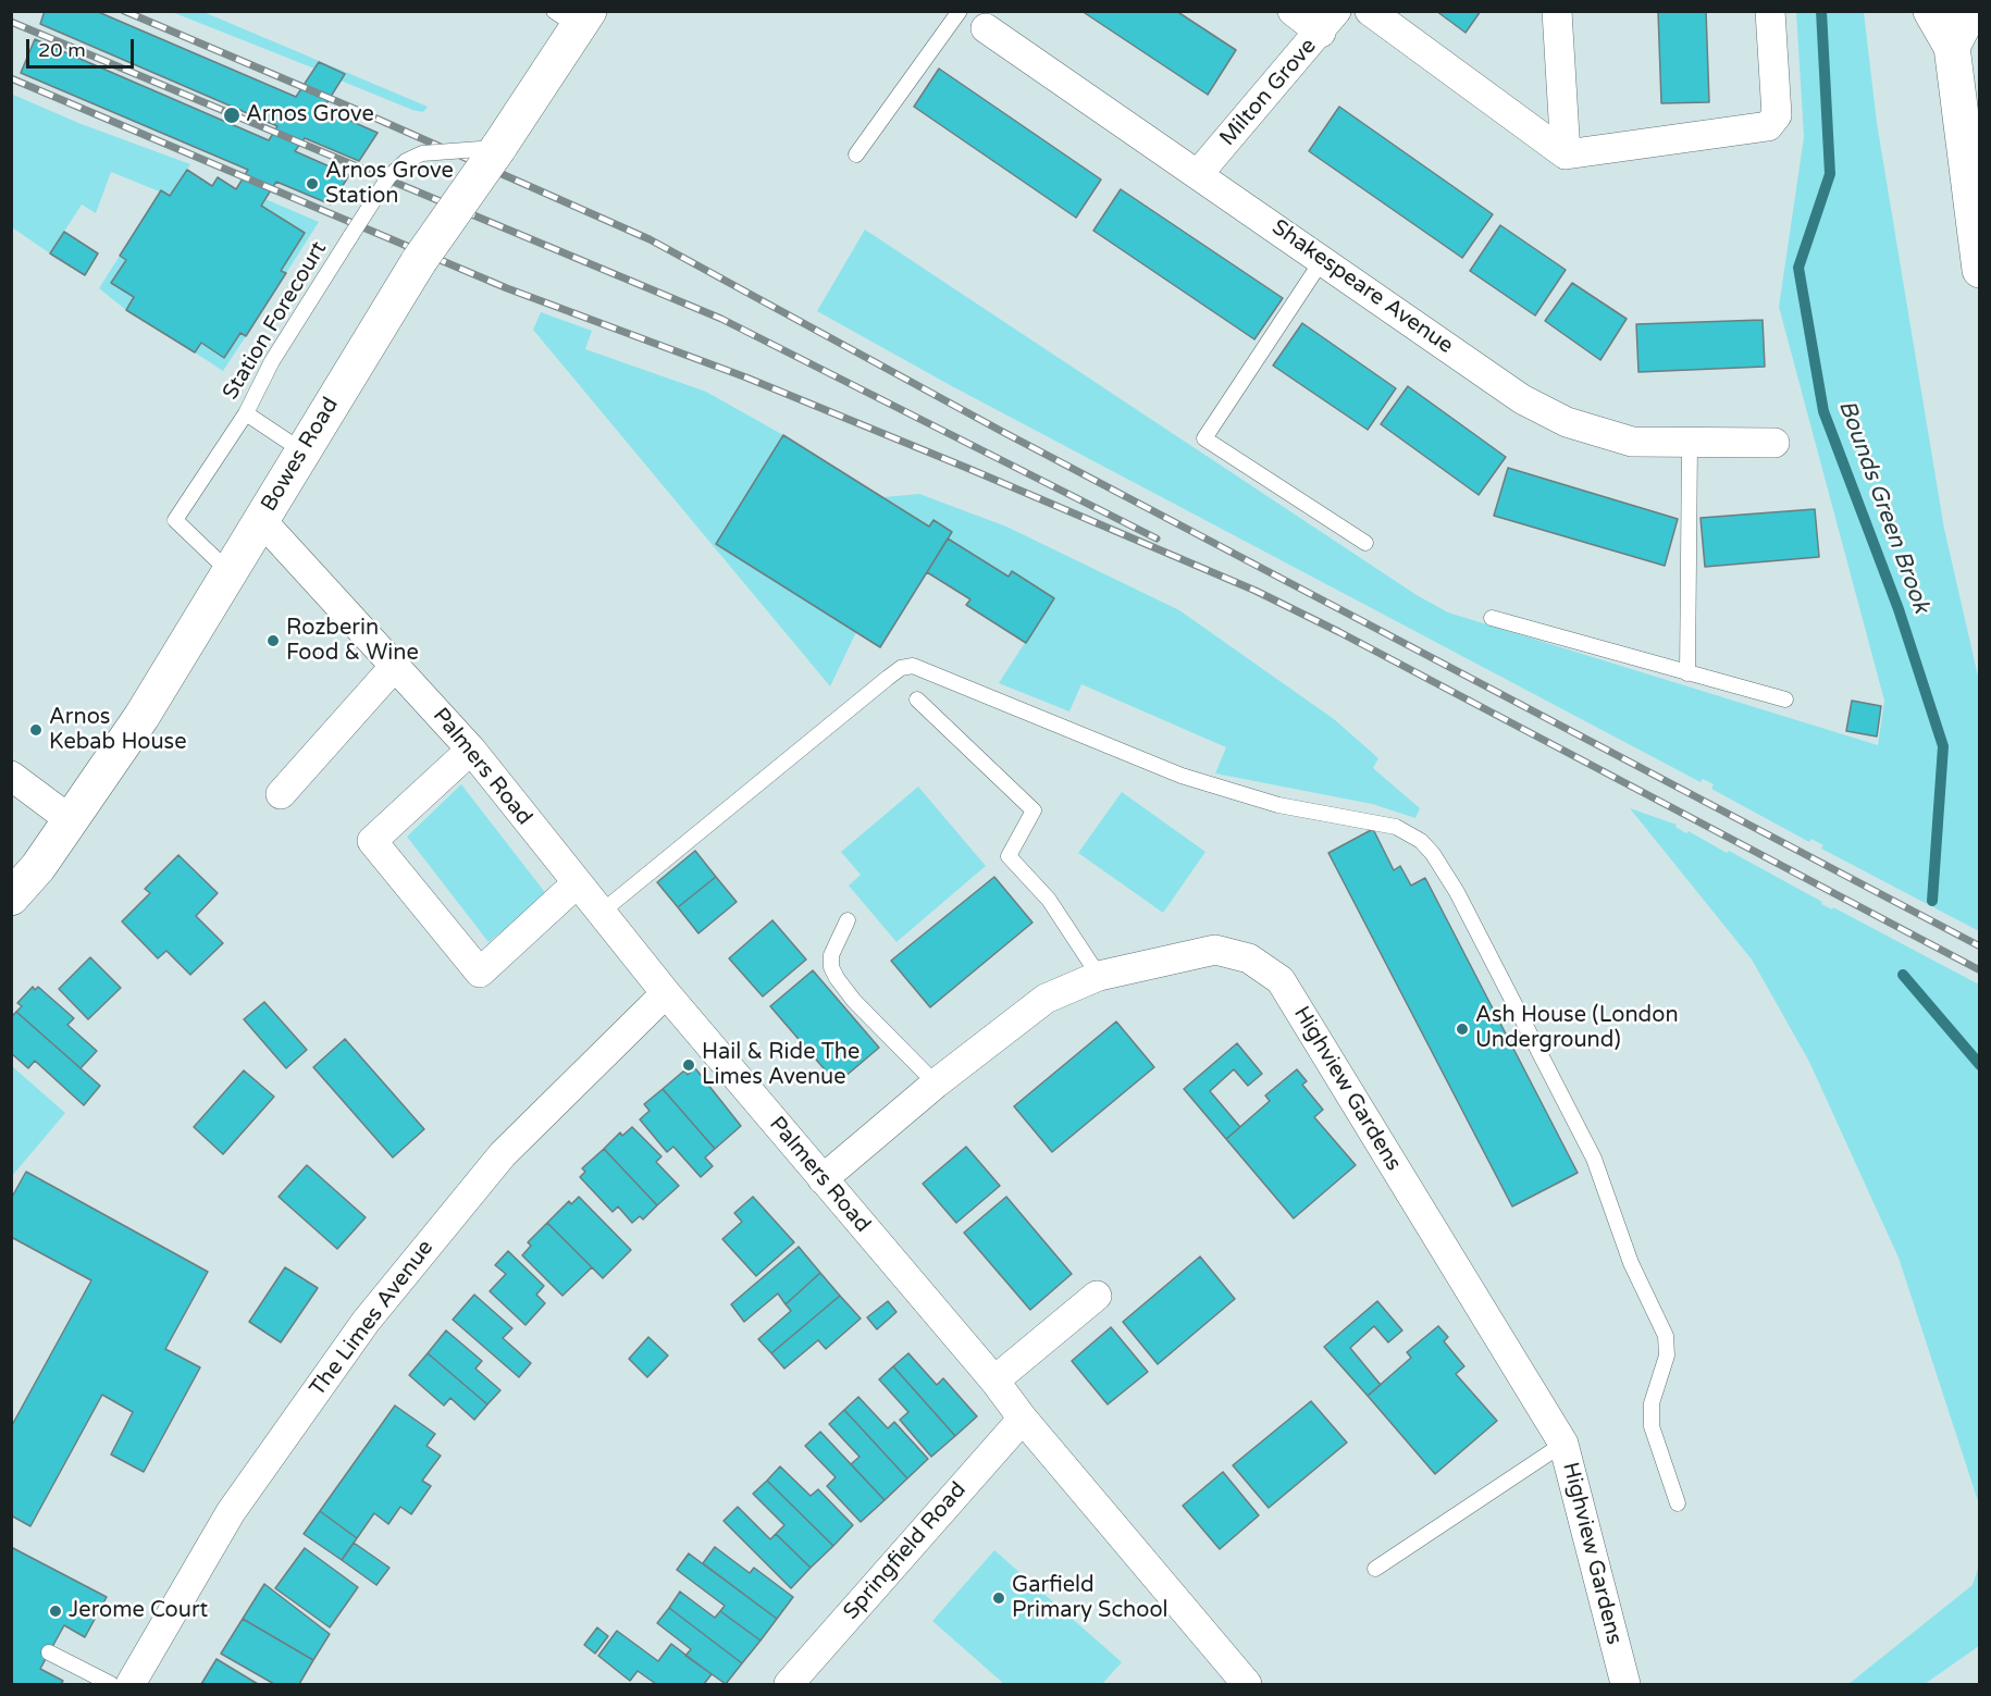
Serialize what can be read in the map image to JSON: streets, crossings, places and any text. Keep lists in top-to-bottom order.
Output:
{
  "streets": {
    "main road": ["Bowes Road"],
    "street": [
      "Milton Grove",
      "Shakespeare Avenue",
      "Palmers Road",
      "Highview Gardens",
      "The Limes Avenue",
      "Springfield Road"
    ],
    "lane": ["Station Forecourt"]
  },
  "crossings": [
    ["Milton Grove", "Shakespeare Avenue"],
    ["Station Forecourt", "Bowes Road"],
    ["Bowes Road", "Palmers Road"],
    ["Palmers Road", "Highview Gardens"],
    ["Palmers Road", "The Limes Avenue"],
    ["Palmers Road", "Springfield Road"]
  ],
  "water": ["Bounds Green Brook"],
  "places": [
    "Arnos Grove",
    "Arnos Grove Station",
    "Rozberin Food & Wine",
    "Arnos Kebab House",
    "Ash House (London Underground)",
    "Hail & Ride The Limes Avenue",
    "Garfield Primary School",
    "Jerome Court"
  ],
  "scale_bar": "20 m"
}
